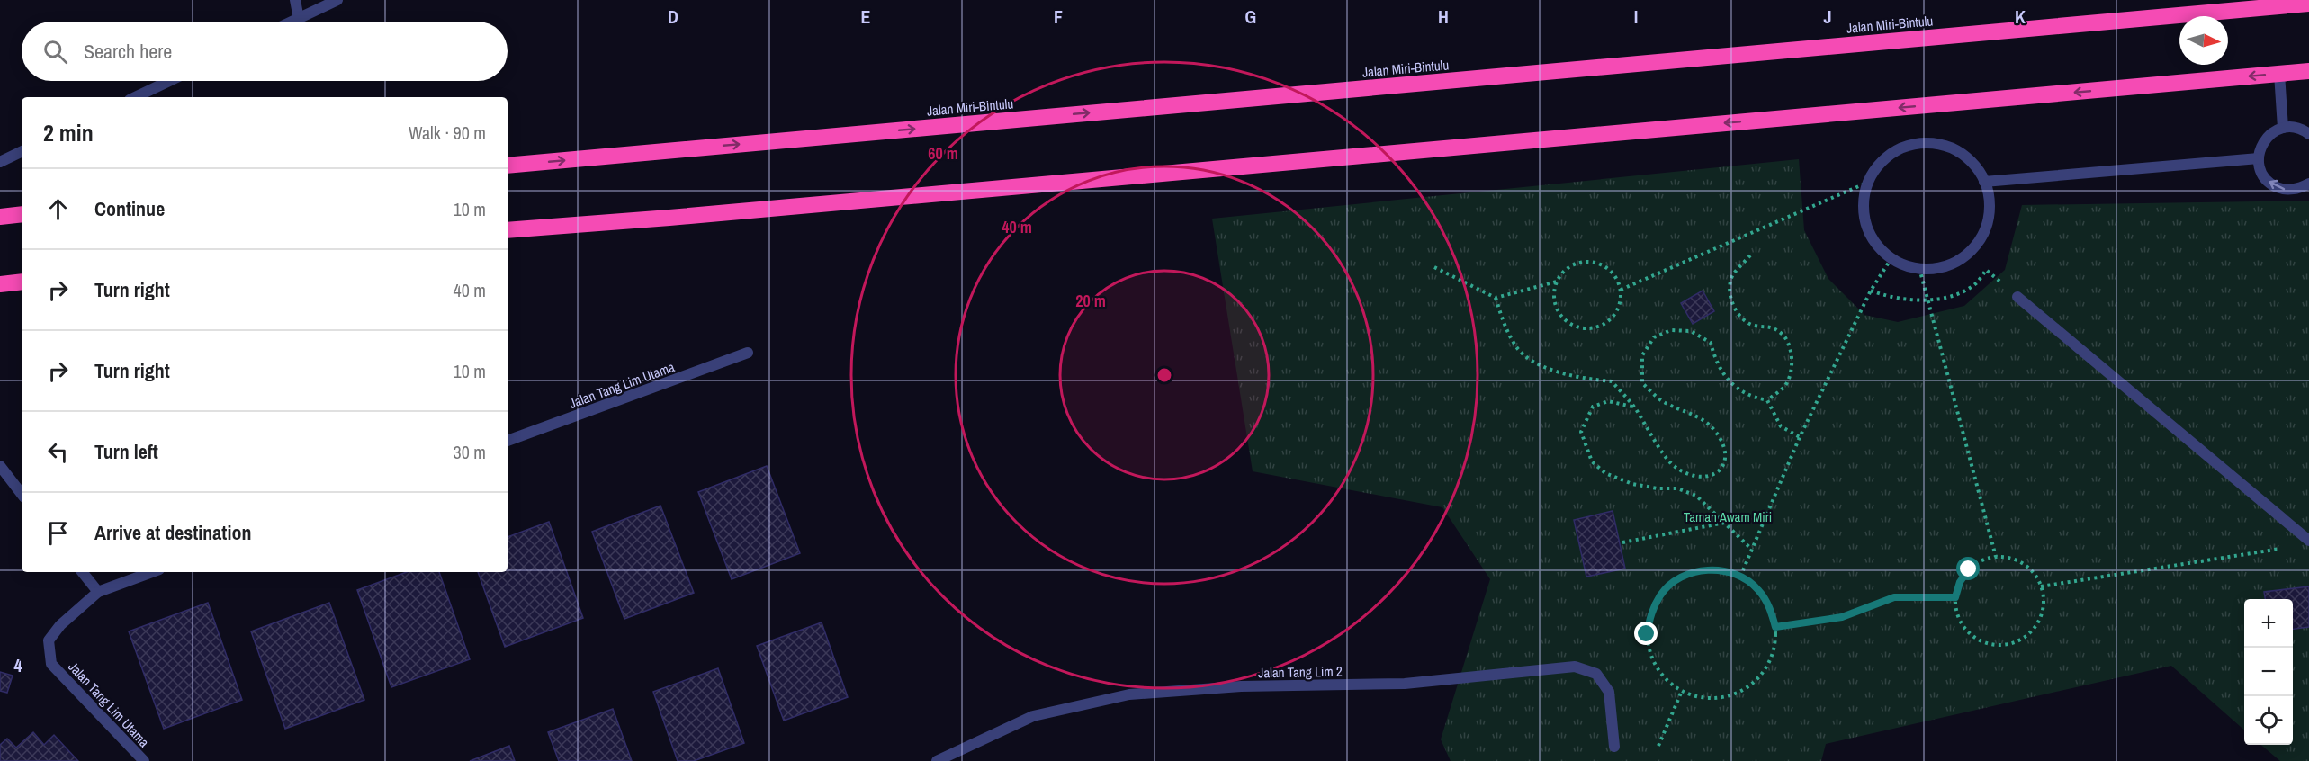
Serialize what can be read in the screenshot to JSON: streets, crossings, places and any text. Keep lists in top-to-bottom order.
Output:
{
  "streets": {
    "highway": ["Jalan Miri-Bintulu"],
    "street": ["Jalan Tang Lim Utama", "Jalan Tang Lim 2"]
  },
  "parks": ["Taman Awam Miri"],
  "north": "right",
  "page": {
    "search": "Search here",
    "heading": ["2 min", "Walk · 90 m"],
    "list": [
      ["Continue", "10 m"],
      ["Turn right", "40 m"],
      ["Turn right", "10 m"],
      ["Turn left", "30 m"],
      "Arrive at destination"
    ],
    "map_buttons": ["+", "−"]
  },
  "grid": {
    "columns": [
      "D",
      "E",
      "F",
      "G",
      "H",
      "I",
      "J",
      "K"
    ],
    "rows": ["4"]
  },
  "rings": ["60 m", "40 m", "20 m"]
}
